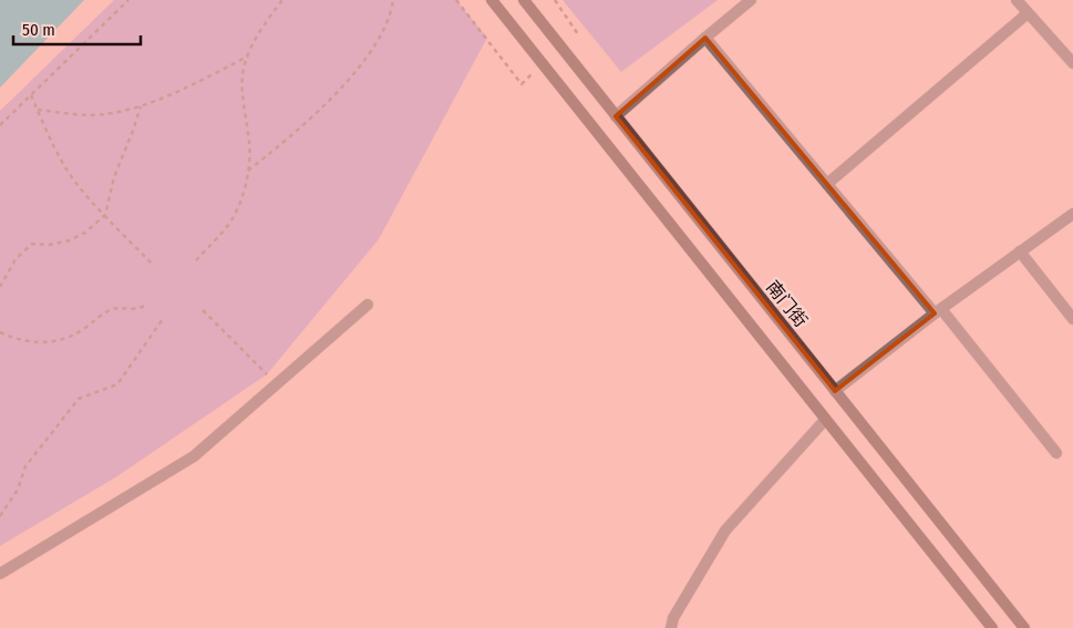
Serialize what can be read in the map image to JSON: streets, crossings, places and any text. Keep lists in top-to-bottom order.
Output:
{
  "streets": {
    "main road": ["南门街"]
  },
  "scale_bar": "50 m"
}
